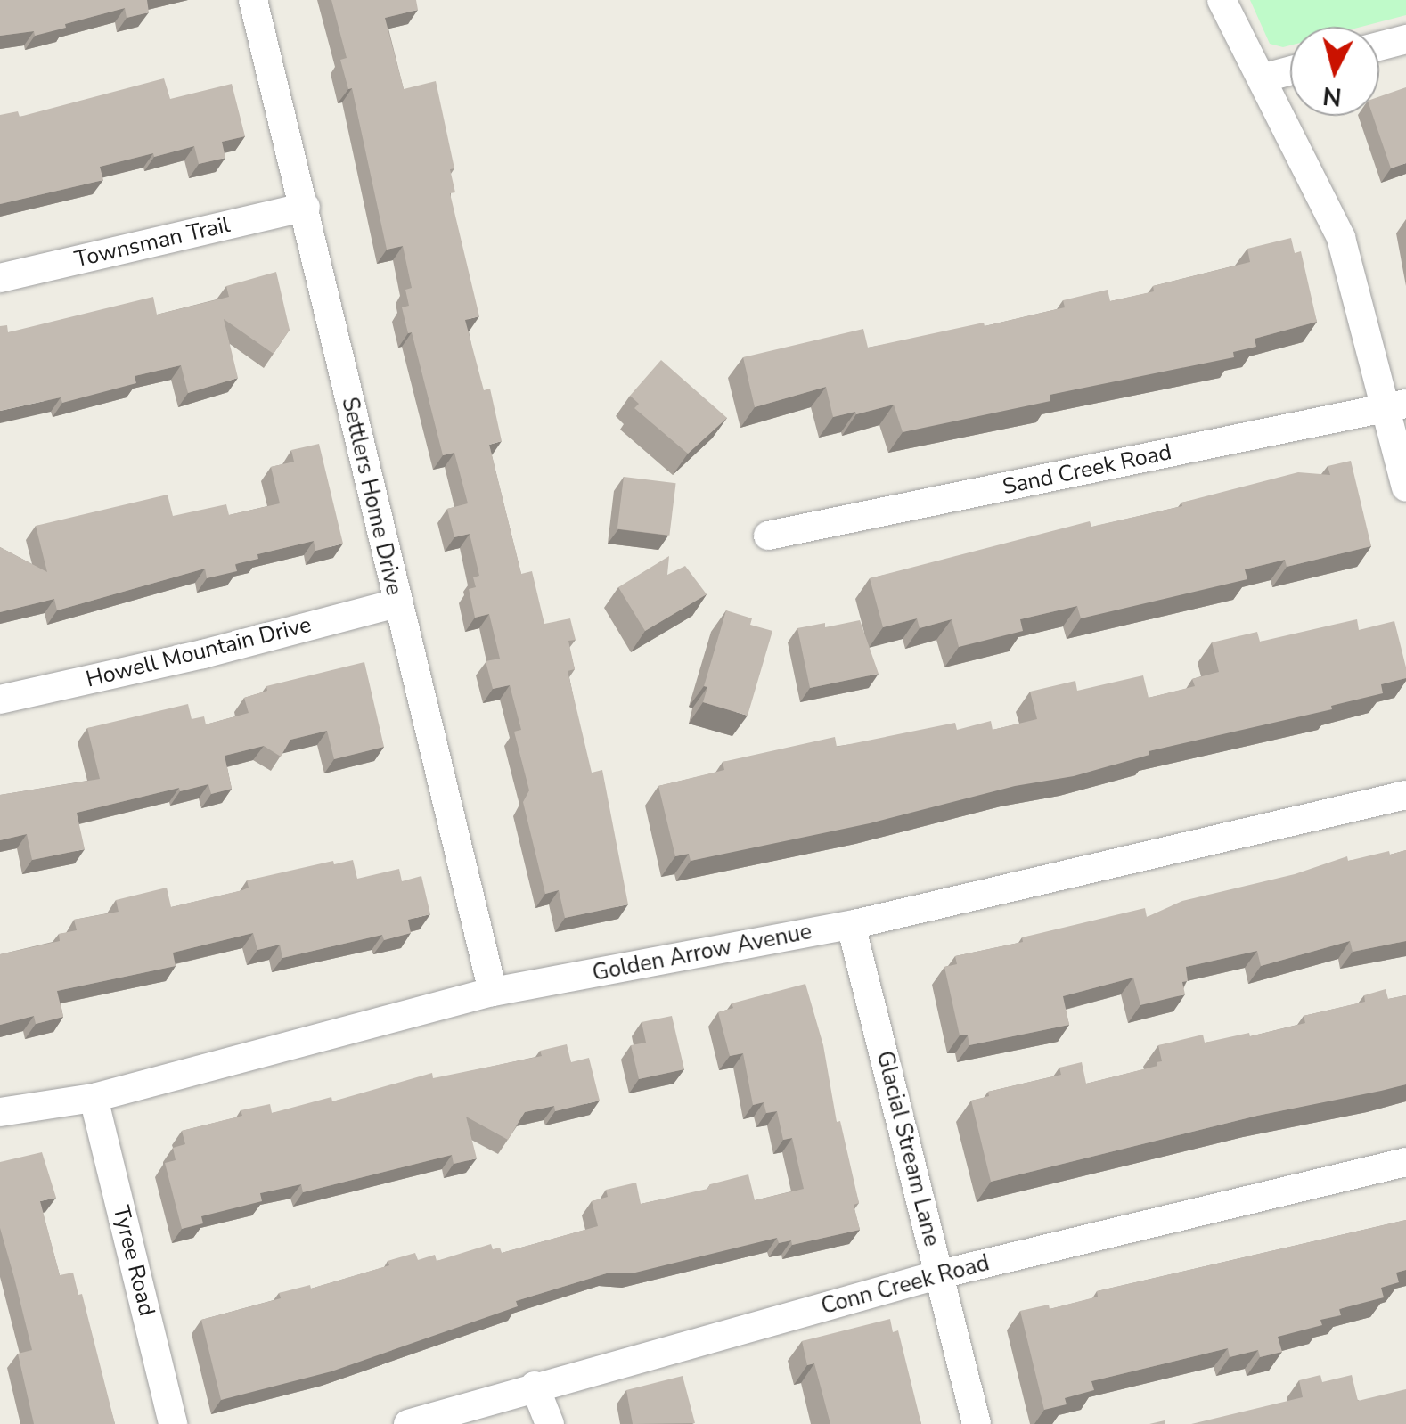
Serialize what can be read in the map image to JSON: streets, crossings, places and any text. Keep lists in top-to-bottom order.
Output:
{
  "streets": {
    "street": [
      "Townsman Trail",
      "Sand Creek Road",
      "Settlers Home Drive",
      "Howell Mountain Drive",
      "Golden Arrow Avenue",
      "Glacial Stream Lane",
      "Tyree Road",
      "Conn Creek Road"
    ]
  },
  "crossings": [
    ["Townsman Trail", "Settlers Home Drive"],
    ["Settlers Home Drive", "Howell Mountain Drive"],
    ["Settlers Home Drive", "Golden Arrow Avenue"],
    ["Golden Arrow Avenue", "Glacial Stream Lane"],
    ["Golden Arrow Avenue", "Tyree Road"],
    ["Glacial Stream Lane", "Conn Creek Road"]
  ],
  "north": "bottom"
}
